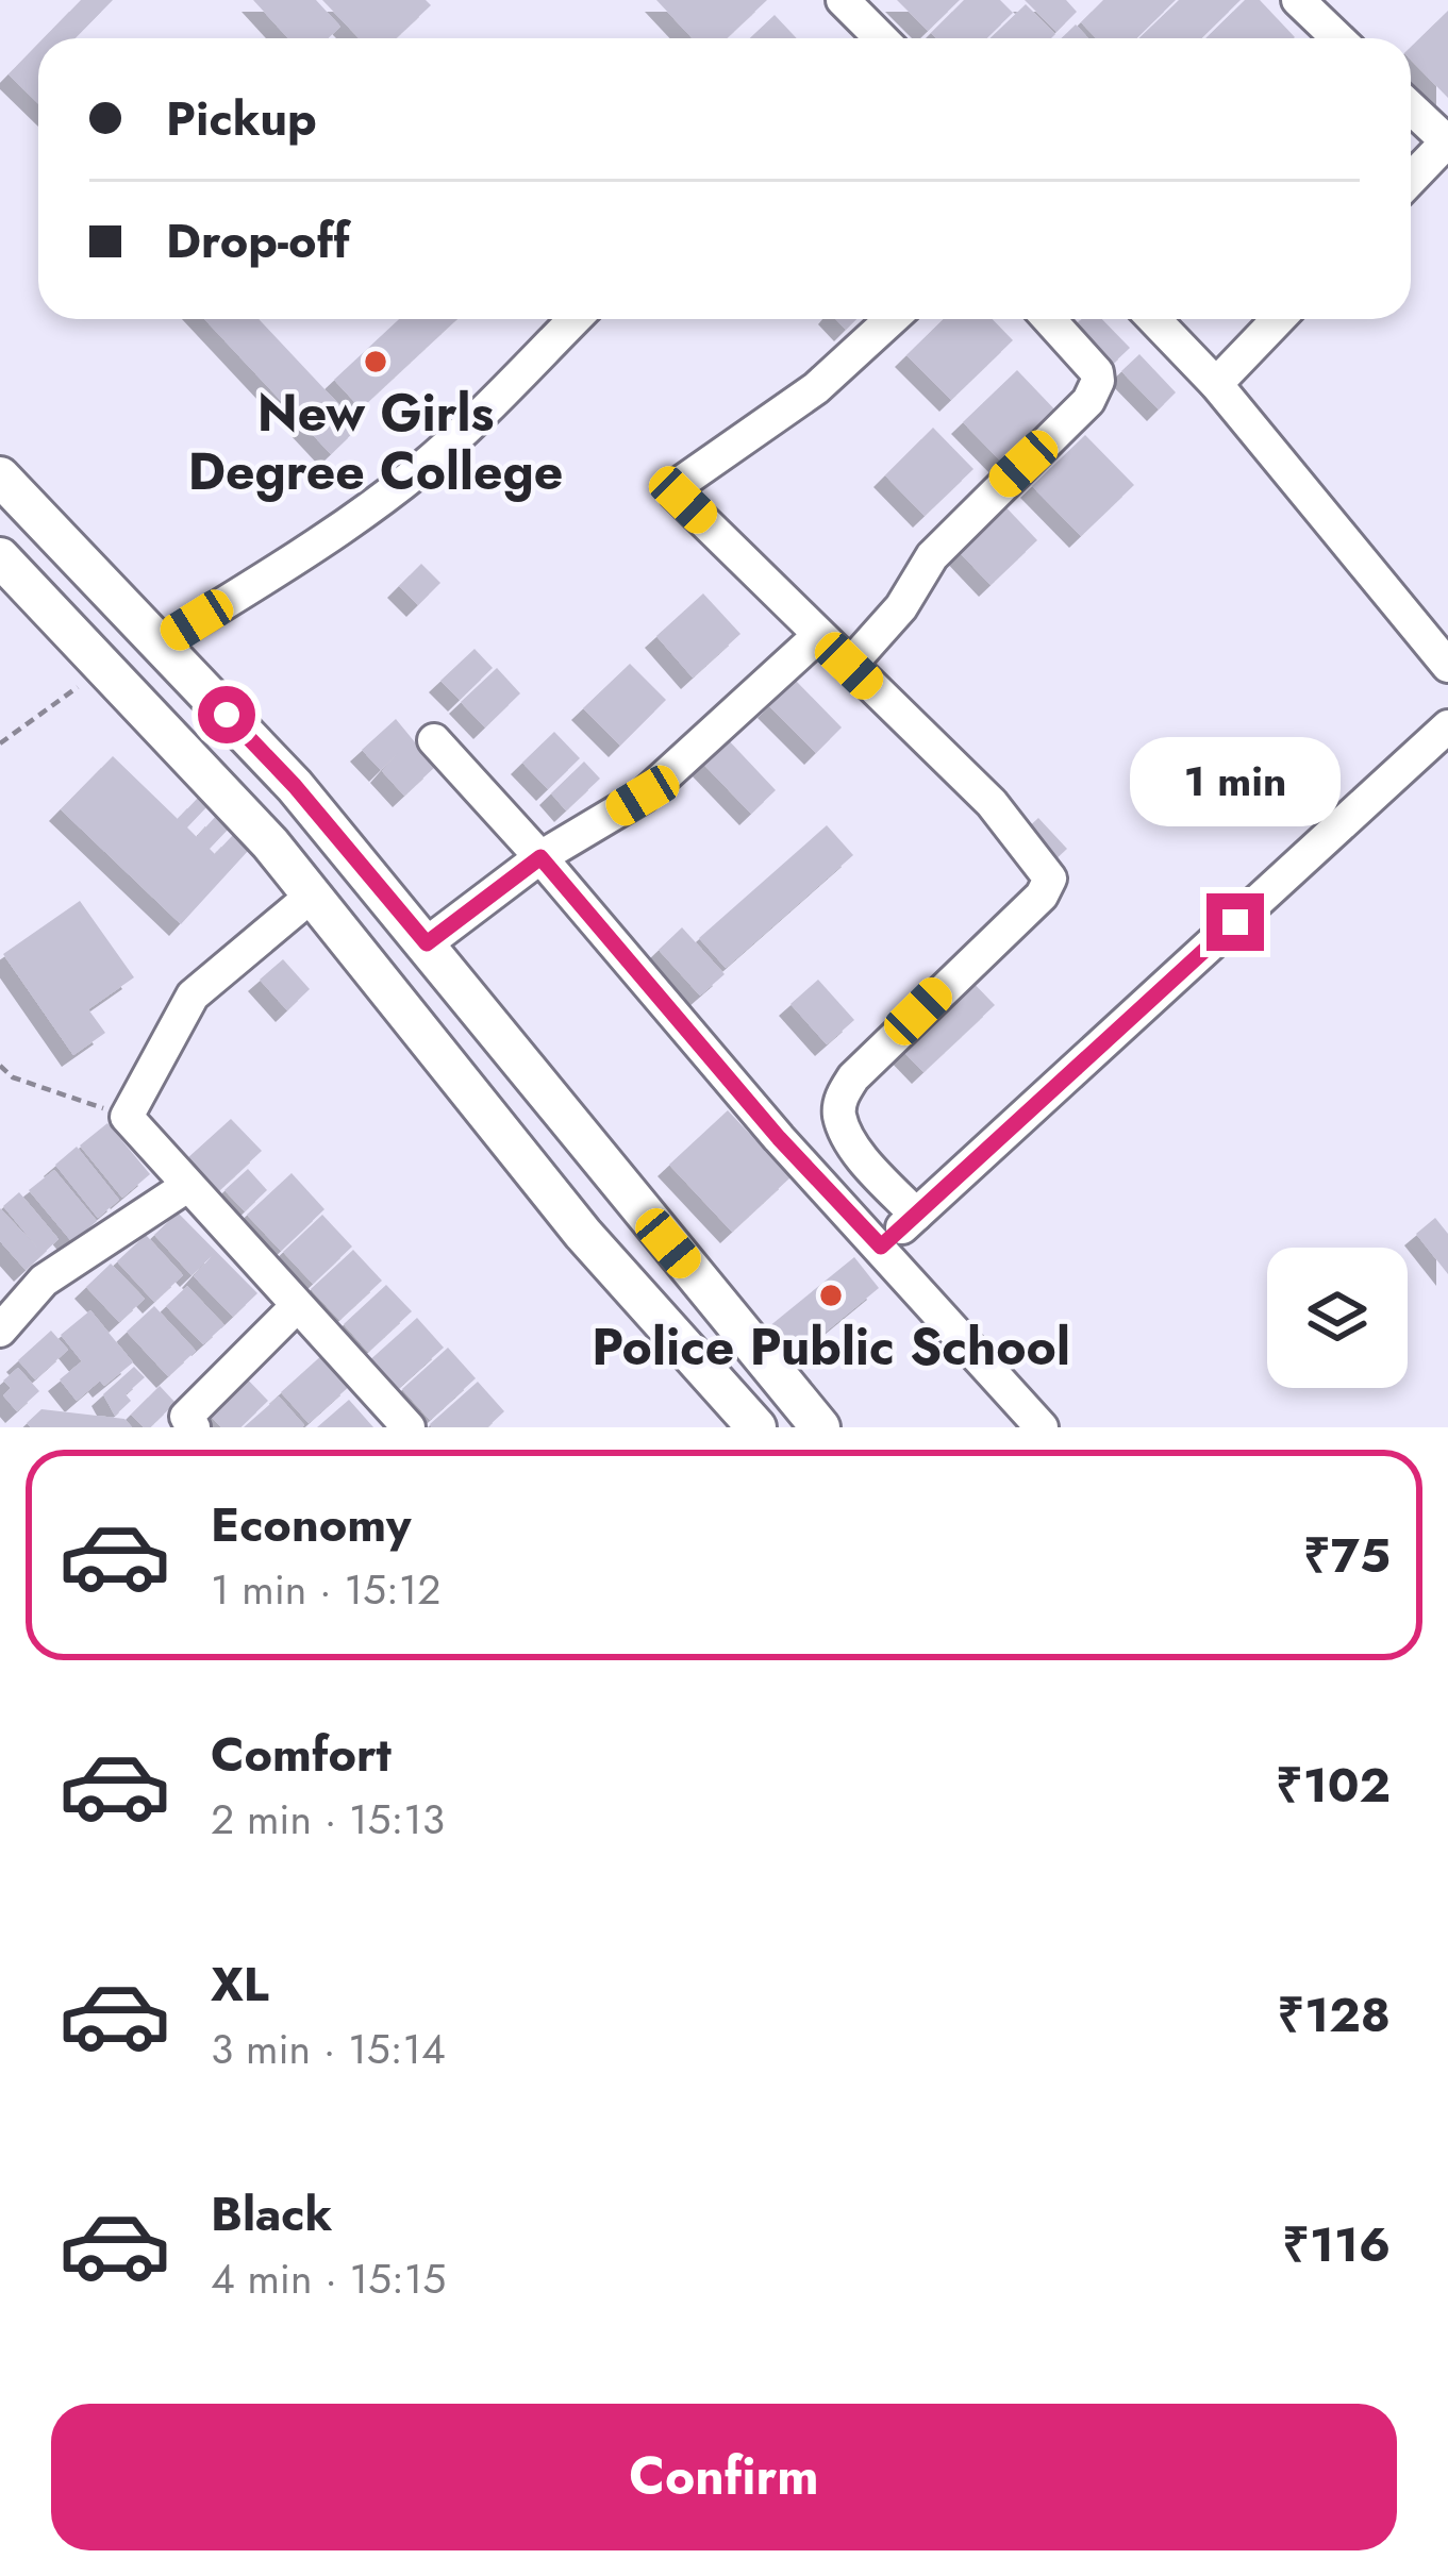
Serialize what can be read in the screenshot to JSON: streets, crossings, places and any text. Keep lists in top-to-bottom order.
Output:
{
  "places": ["New Girls Degree College", "Police Public School"],
  "page": {
    "banner": ["Pickup", "Drop-off"],
    "bubble": "1 min",
    "list": [
      {
        "name": "Economy",
        "note": "1 min · 15:12",
        "value": "₹75"
      },
      {
        "name": "Comfort",
        "note": "2 min · 15:13",
        "value": "₹102"
      },
      {
        "name": "XL",
        "note": "3 min · 15:14",
        "value": "₹128"
      },
      {
        "name": "Black",
        "note": "4 min · 15:15",
        "value": "₹116"
      }
    ],
    "buttons": "Confirm"
  }
}
